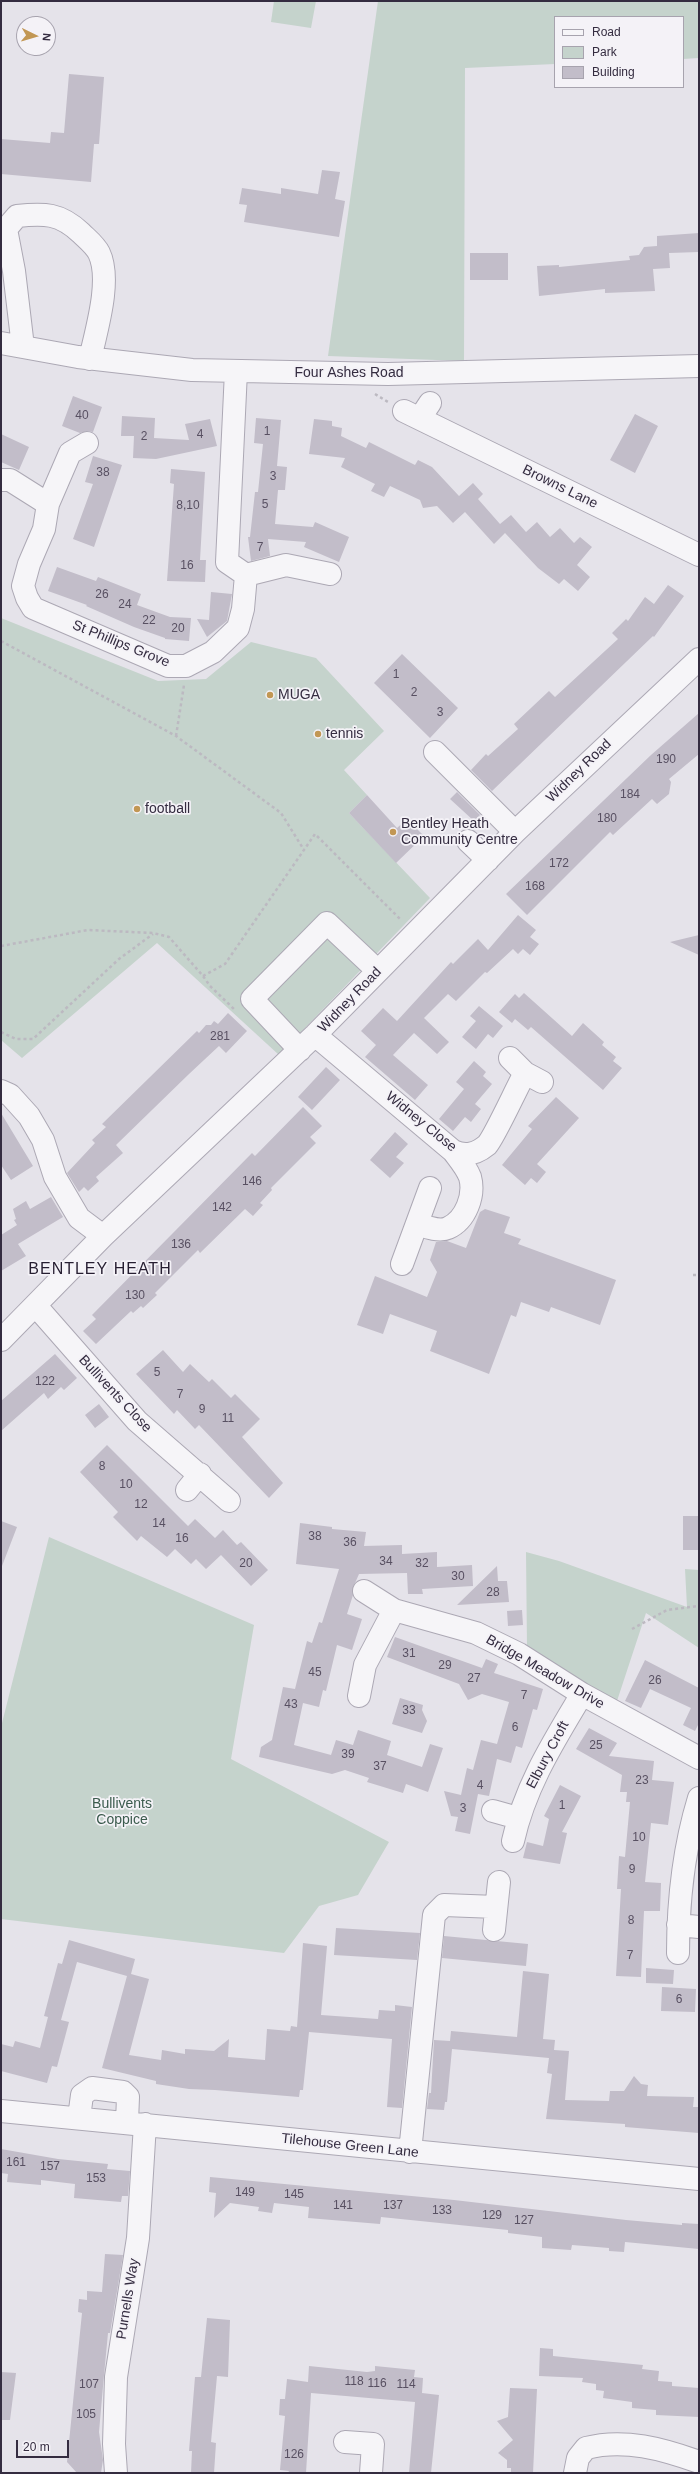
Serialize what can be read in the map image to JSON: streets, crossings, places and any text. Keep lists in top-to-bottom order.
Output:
{
  "streets": {
    "street": [
      "Four Ashes Road",
      "Browns Lane",
      "St Phillips Grove",
      "Widney Road",
      "Widney Close",
      "Bullivents Close",
      "Bridge Meadow Drive",
      "Elbury Croft",
      "Tilehouse Green Lane",
      "Purnells Way"
    ]
  },
  "crossings": [
    ["Widney Road", "Widney Close"],
    ["Widney Road", "Bullivents Close"],
    ["Bridge Meadow Drive", "Elbury Croft"],
    ["Tilehouse Green Lane", "Purnells Way"]
  ],
  "districts": ["BENTLEY HEATH"],
  "parks": ["Bullivents Coppice"],
  "places": [
    "MUGA",
    "tennis",
    "football",
    "Bentley Heath Community Centre"
  ],
  "house_numbers": [
    "40",
    "1",
    "4",
    "2",
    "38",
    "3",
    "5",
    "8,10",
    "7",
    "16",
    "26",
    "24",
    "22",
    "20",
    "1",
    "2",
    "3",
    "190",
    "184",
    "180",
    "172",
    "168",
    "281",
    "146",
    "142",
    "136",
    "130",
    "5",
    "122",
    "7",
    "9",
    "11",
    "8",
    "10",
    "12",
    "14",
    "38",
    "16",
    "36",
    "34",
    "20",
    "32",
    "30",
    "28",
    "31",
    "29",
    "45",
    "27",
    "26",
    "7",
    "43",
    "33",
    "6",
    "25",
    "39",
    "37",
    "23",
    "4",
    "1",
    "3",
    "10",
    "9",
    "8",
    "7",
    "6",
    "161",
    "157",
    "153",
    "149",
    "145",
    "141",
    "137",
    "133",
    "129",
    "127",
    "118",
    "116",
    "107",
    "114",
    "105",
    "126"
  ],
  "legend": ["Road", "Park", "Building"],
  "scale_bar": "20 m",
  "north": "right"
}
